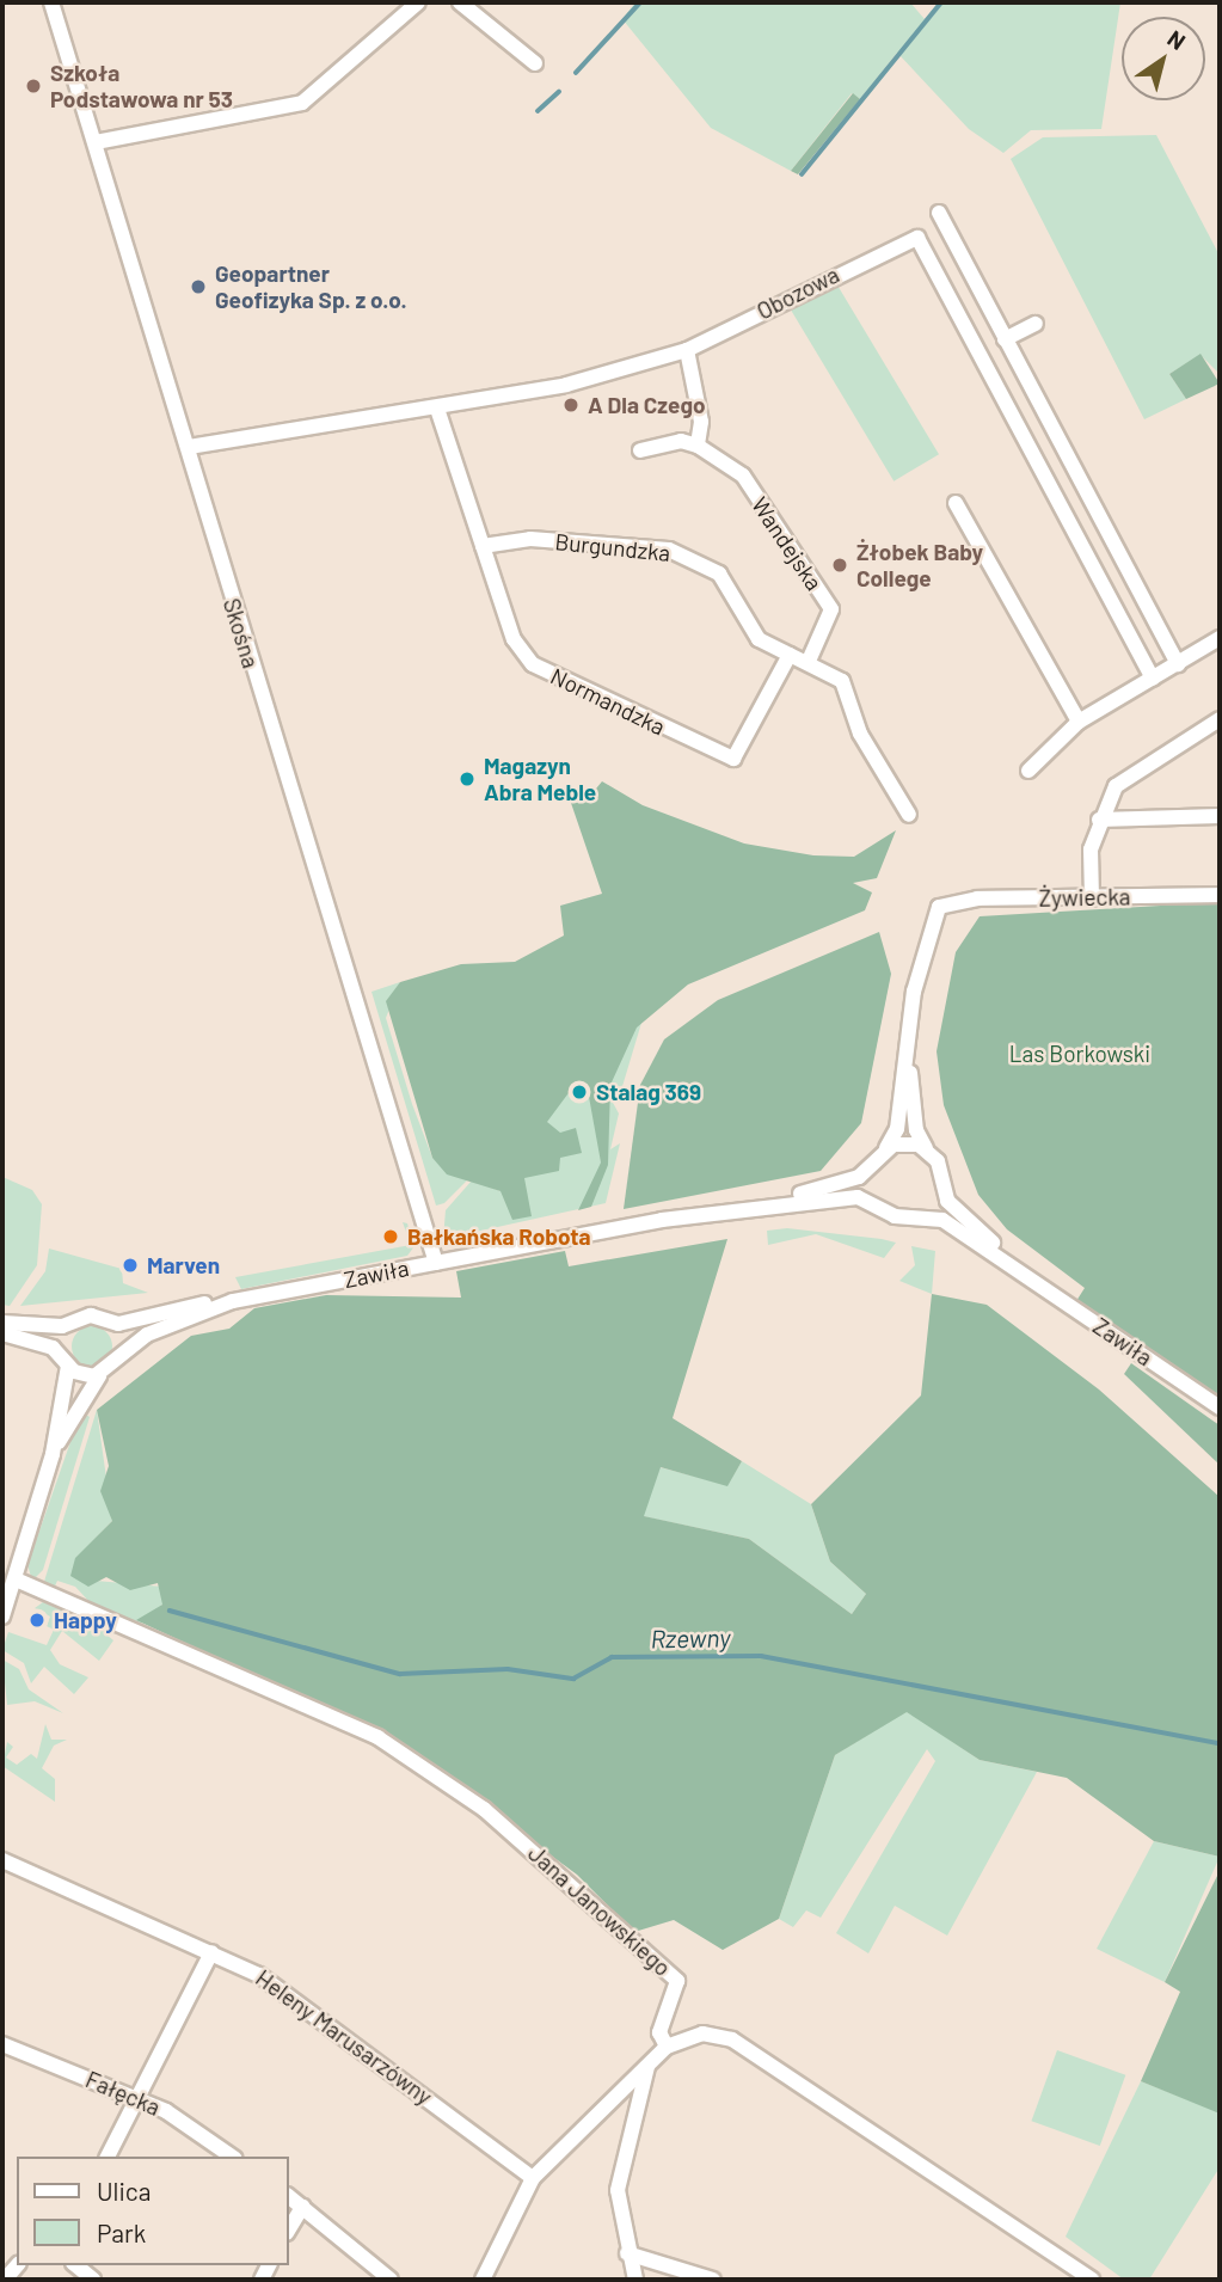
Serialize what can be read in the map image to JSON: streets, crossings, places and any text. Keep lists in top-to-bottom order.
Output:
{
  "streets": {
    "street": [
      "Obozowa",
      "Wandejska",
      "Burgundzka",
      "Skośna",
      "Normandzka",
      "Żywiecka",
      "Zawiła",
      "Jana Janowskiego",
      "Heleny Marusarzówny",
      "Fałęcka"
    ]
  },
  "crossings": [
    ["Obozowa", "Skośna"],
    ["Obozowa", "Normandzka"],
    ["Wandejska", "Burgundzka"],
    ["Burgundzka", "Normandzka"],
    ["Skośna", "Zawiła"],
    ["Żywiecka", "Zawiła"]
  ],
  "water": ["Rzewny"],
  "parks": ["Las Borkowski"],
  "places": [
    "Szkoła Podstawowa nr 53",
    "Geopartner Geofizyka Sp. z o.o.",
    "A Dla Czego",
    "Żłobek Baby College",
    "Magazyn Abra Meble",
    "Stalag 369",
    "Bałkańska Robota",
    "Marven",
    "Happy"
  ],
  "legend": ["Ulica", "Park"],
  "north": "top right"
}
